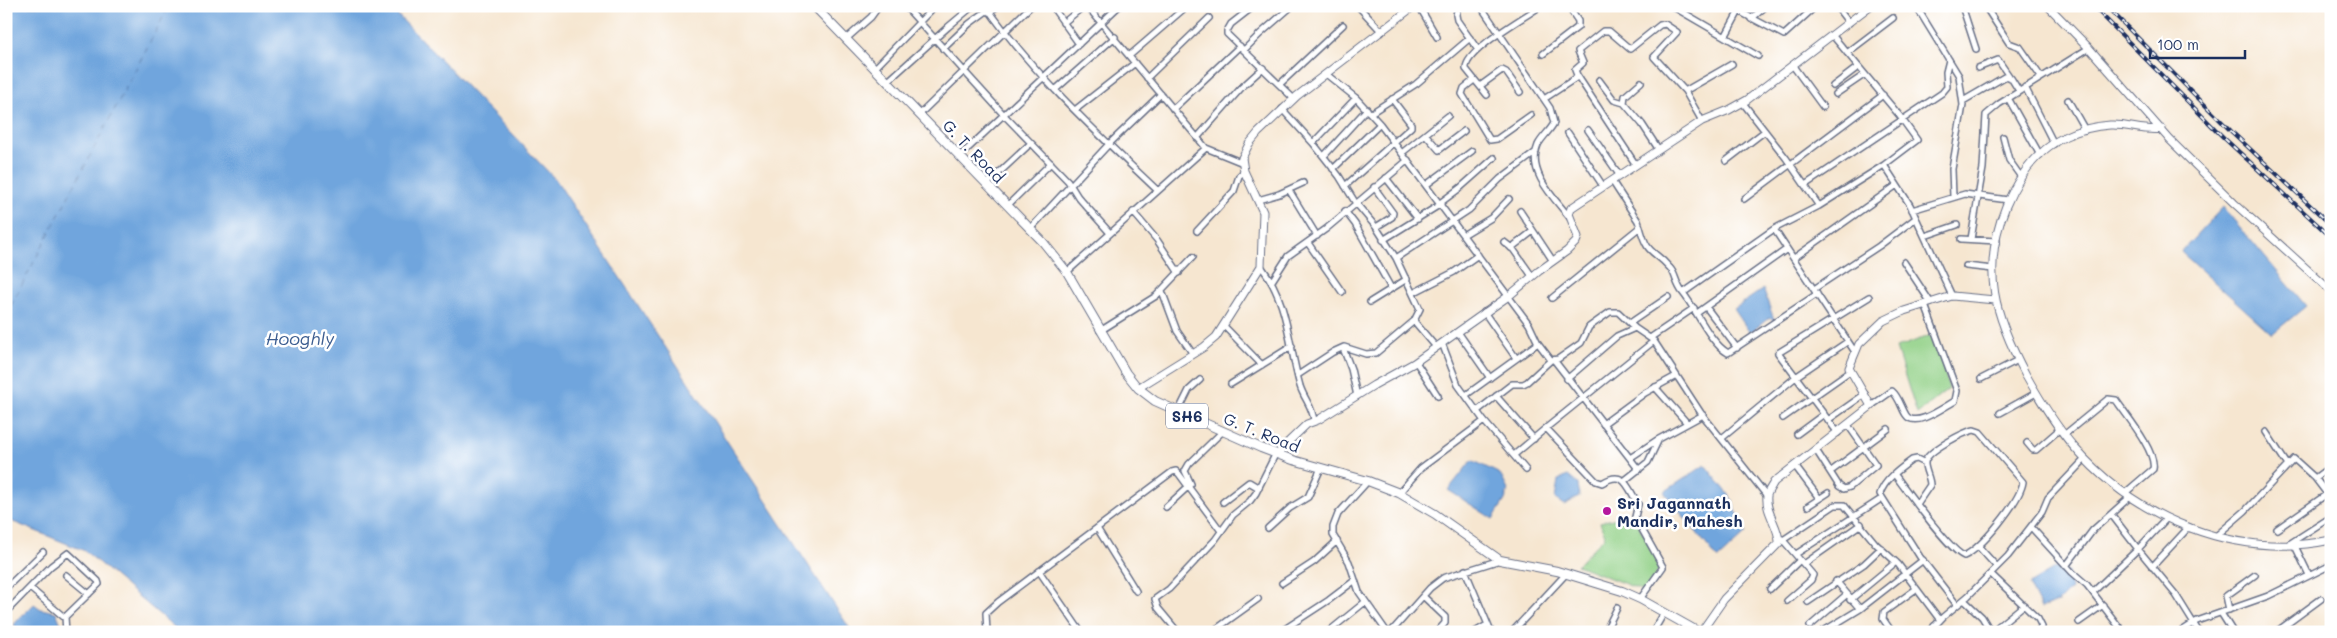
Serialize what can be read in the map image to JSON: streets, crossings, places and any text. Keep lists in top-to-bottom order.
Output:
{
  "streets": {
    "main road": ["G. T. Road", "SH6"]
  },
  "water": ["Hooghly"],
  "places": ["Sri Jagannath Mandir, Mahesh"],
  "scale_bar": "100 m"
}
